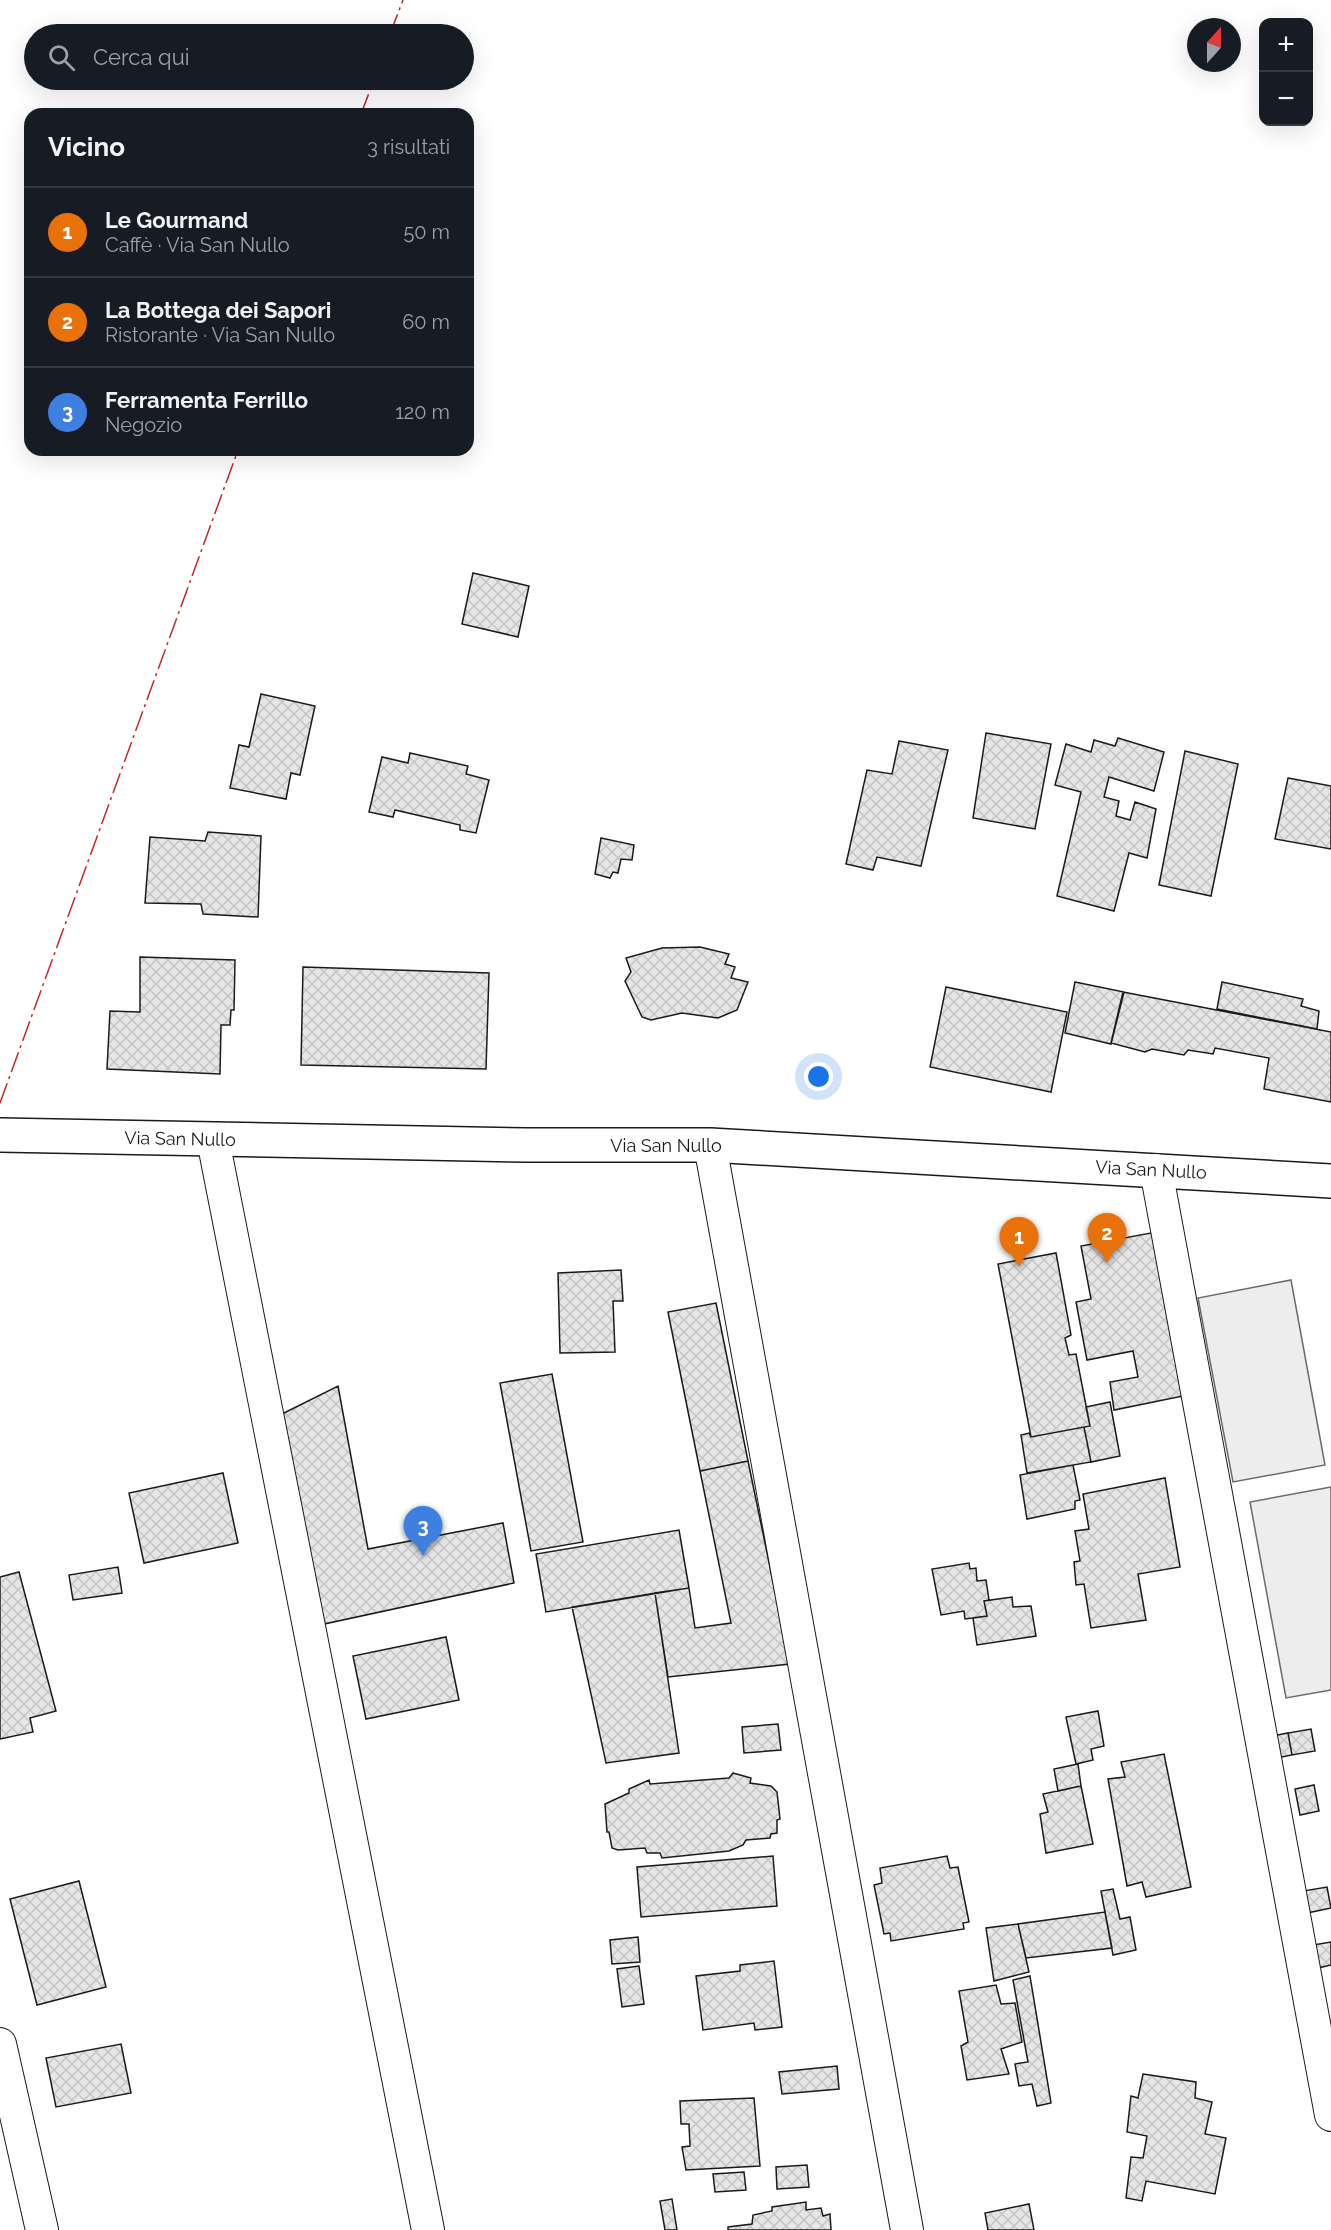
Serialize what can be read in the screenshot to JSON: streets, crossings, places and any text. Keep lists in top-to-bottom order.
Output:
{
  "streets": {
    "street": ["Via San Nullo"]
  },
  "north": "top",
  "page": {
    "map_buttons": ["+", "−"],
    "search": "Cerca qui",
    "heading": ["Vicino", "3 risultati"],
    "list": [
      {
        "mark": "1",
        "name": "Le Gourmand",
        "note": "Caffè · Via San Nullo",
        "value": "50 m"
      },
      {
        "mark": "2",
        "name": "La Bottega dei Sapori",
        "note": "Ristorante · Via San Nullo",
        "value": "60 m"
      },
      {
        "mark": "3",
        "name": "Ferramenta Ferrillo",
        "note": "Negozio",
        "value": "120 m"
      }
    ],
    "pins": ["2", "1", "3"]
  }
}
